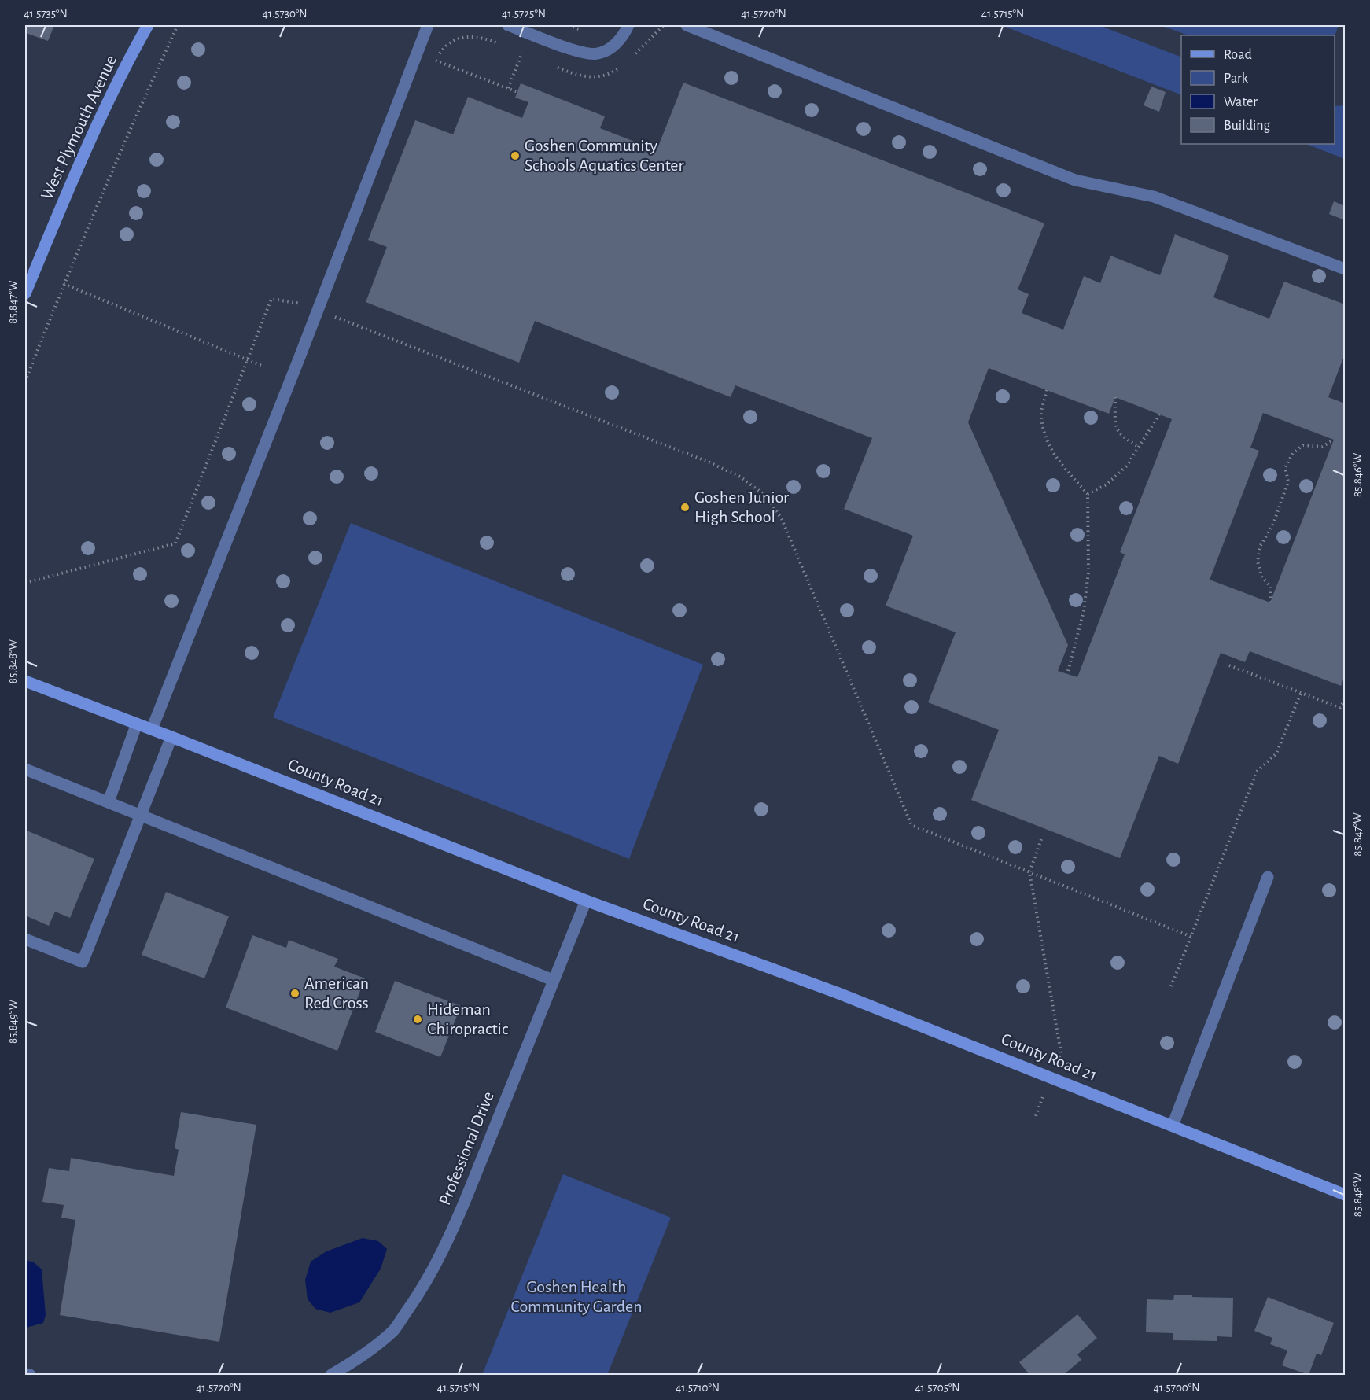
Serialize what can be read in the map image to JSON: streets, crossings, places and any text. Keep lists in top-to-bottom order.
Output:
{
  "streets": {
    "street": ["West Plymouth Avenue", "County Road 21", "Professional Drive"]
  },
  "crossings": [
    ["County Road 21", "Professional Drive"]
  ],
  "parks": ["Goshen Health Community Garden"],
  "places": [
    "Goshen Community Schools Aquatics Center",
    "Goshen Junior High School",
    "American Red Cross",
    "Hideman Chiropractic"
  ],
  "legend": [
    "Road",
    "Park",
    "Water",
    "Building"
  ],
  "coordinates": [
    "41.5735°N",
    "41.5730°N",
    "41.5725°N",
    "41.5720°N",
    "41.5715°N",
    "85.847°W",
    "85.846°W",
    "85.848°W",
    "85.849°W",
    "41.5710°N",
    "41.5705°N",
    "41.5700°N"
  ]
}
